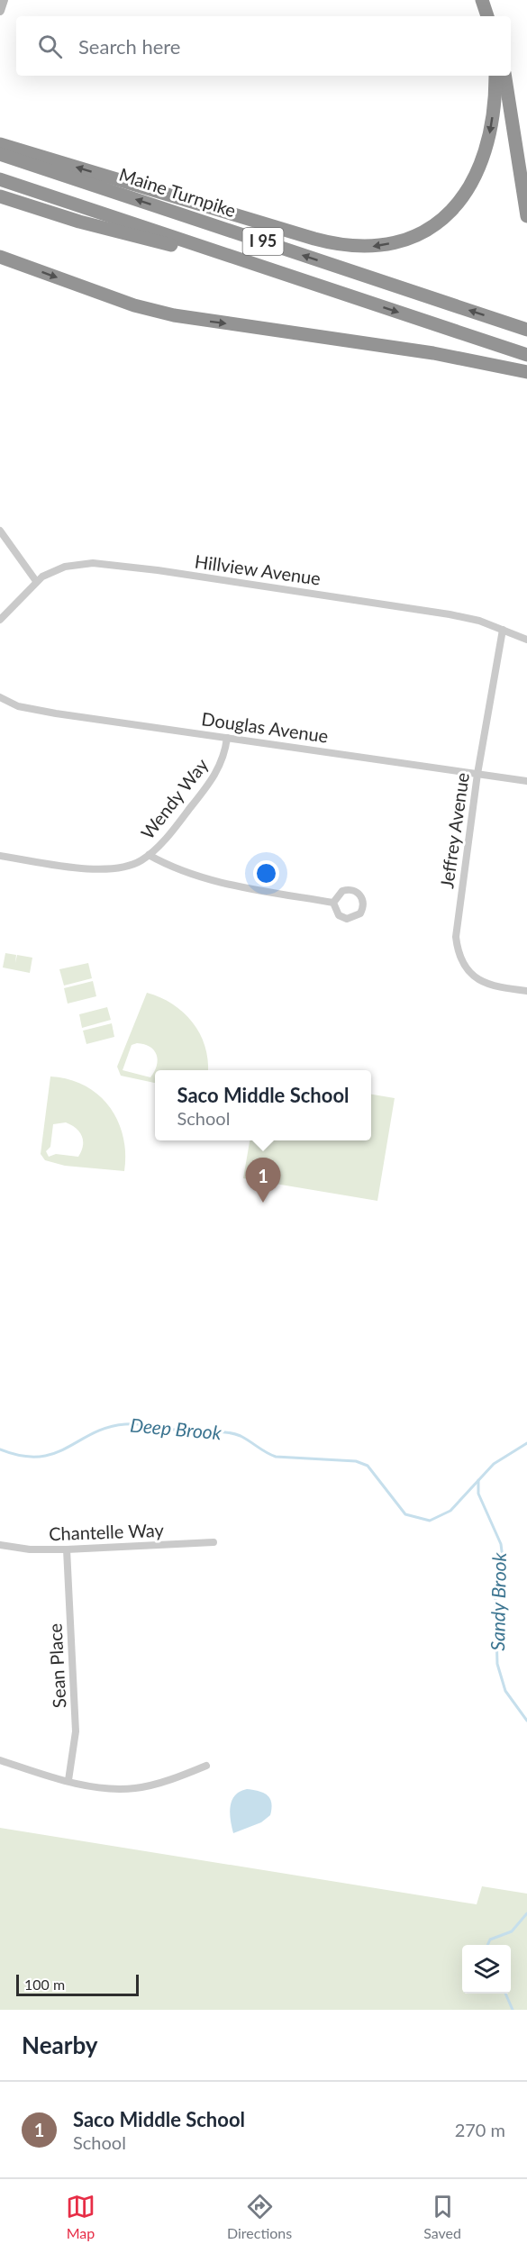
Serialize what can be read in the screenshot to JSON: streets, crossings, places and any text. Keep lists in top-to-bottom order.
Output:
{
  "streets": {
    "highway": ["Maine Turnpike", "I 95"],
    "street": [
      "Hillview Avenue",
      "Douglas Avenue",
      "Wendy Way",
      "Jeffrey Avenue",
      "Chantelle Way",
      "Sean Place"
    ]
  },
  "crossings": [
    ["Hillview Avenue", "Jeffrey Avenue"],
    ["Douglas Avenue", "Wendy Way"],
    ["Douglas Avenue", "Jeffrey Avenue"],
    ["Chantelle Way", "Sean Place"]
  ],
  "water": ["Deep Brook", "Sandy Brook"],
  "scale_bar": "100 m",
  "page": {
    "search": "Search here",
    "popup": ["Saco Middle School", "School"],
    "pins": "1",
    "scale": "100 m",
    "heading": "Nearby",
    "list": [
      {
        "mark": "1",
        "name": "Saco Middle School",
        "note": "School",
        "value": "270 m"
      }
    ],
    "nav": ["Map", "Directions", "Saved"]
  }
}
